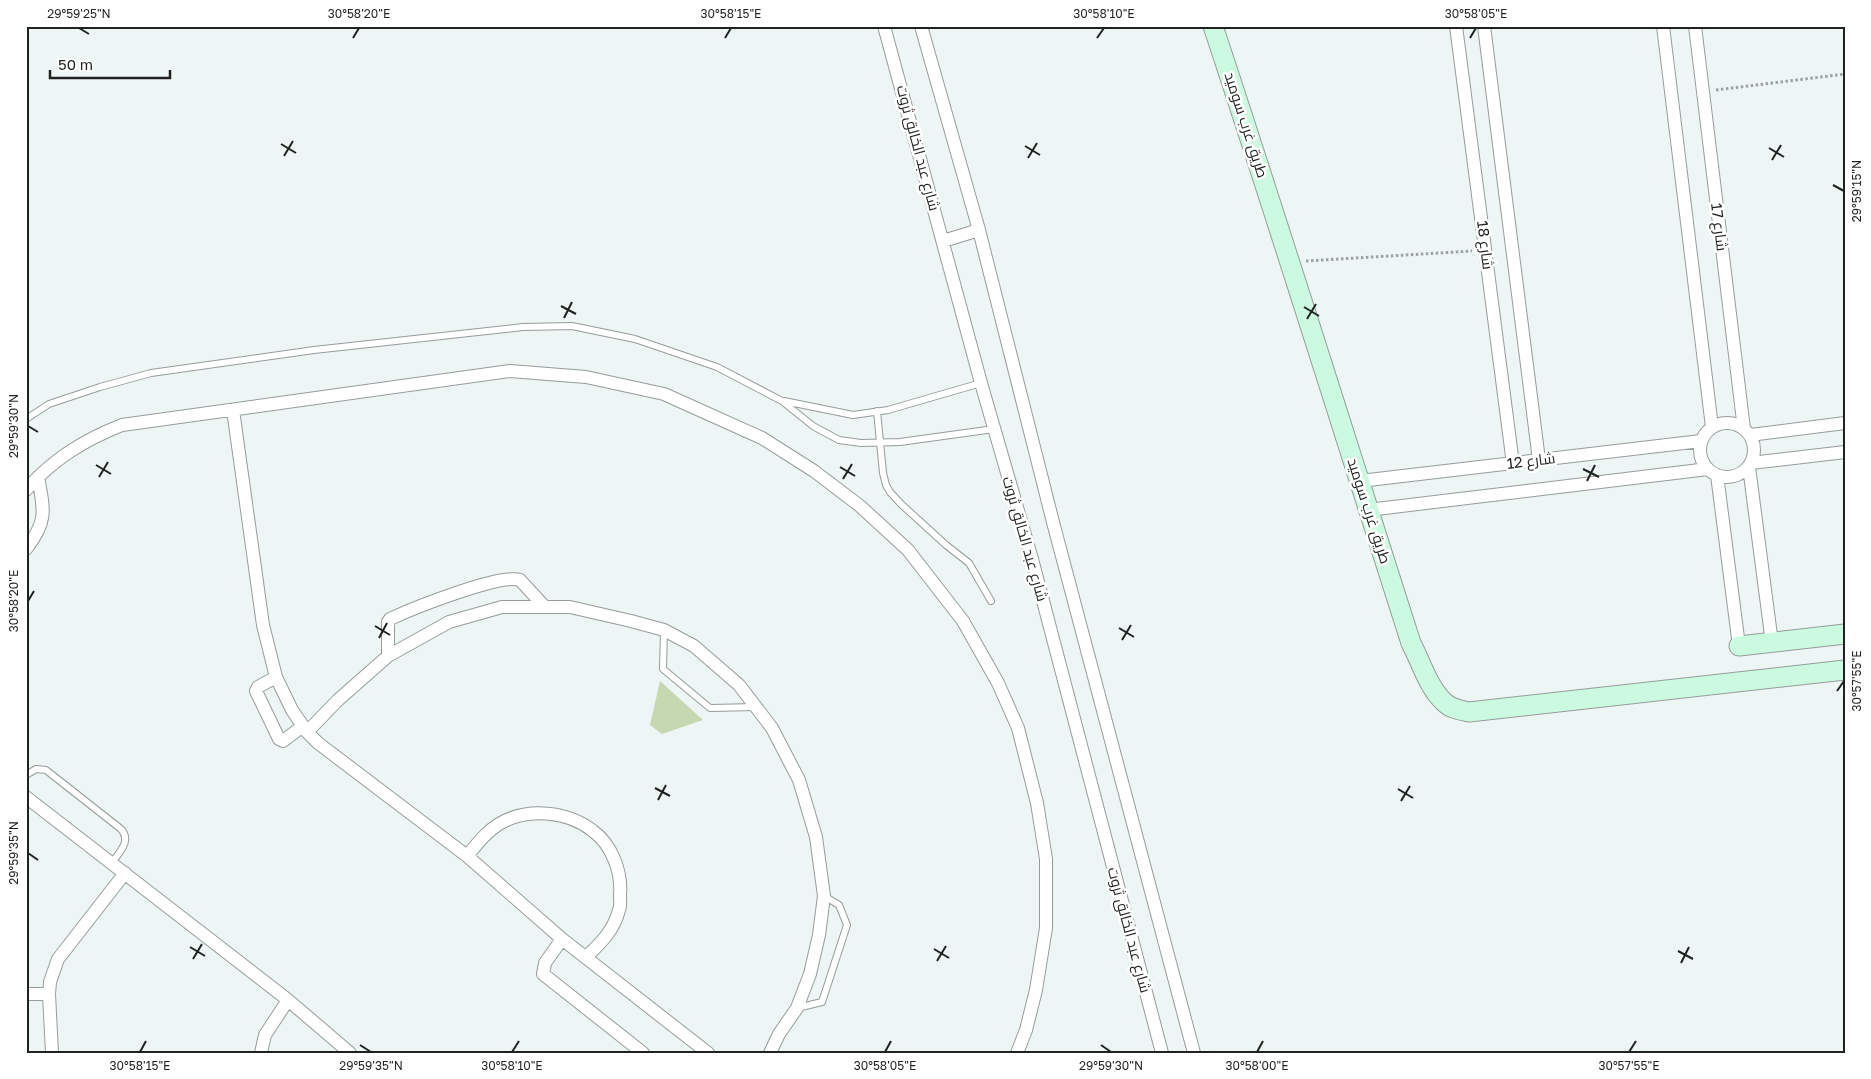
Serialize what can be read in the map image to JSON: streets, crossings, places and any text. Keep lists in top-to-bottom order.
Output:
{
  "streets": {
    "street": [
      "طريق غرب سوميد",
      "شارع عبد الخالق ثروت",
      "شارع 17",
      "شارع 18",
      "شارع 12"
    ]
  },
  "crossings": [
    ["طريق غرب سوميد", "شارع 12"],
    ["شارع 17", "شارع 12"],
    ["شارع 18", "شارع 12"]
  ],
  "scale_bar": "50 m",
  "coordinates": [
    "29°59'25\"N",
    "30°58'20\"E",
    "30°58'15\"E",
    "30°58'10\"E",
    "30°58'05\"E",
    "29°59'15\"N",
    "29°59'30\"N",
    "30°57'55\"E",
    "29°59'35\"N",
    "30°58'00\"E"
  ]
}
